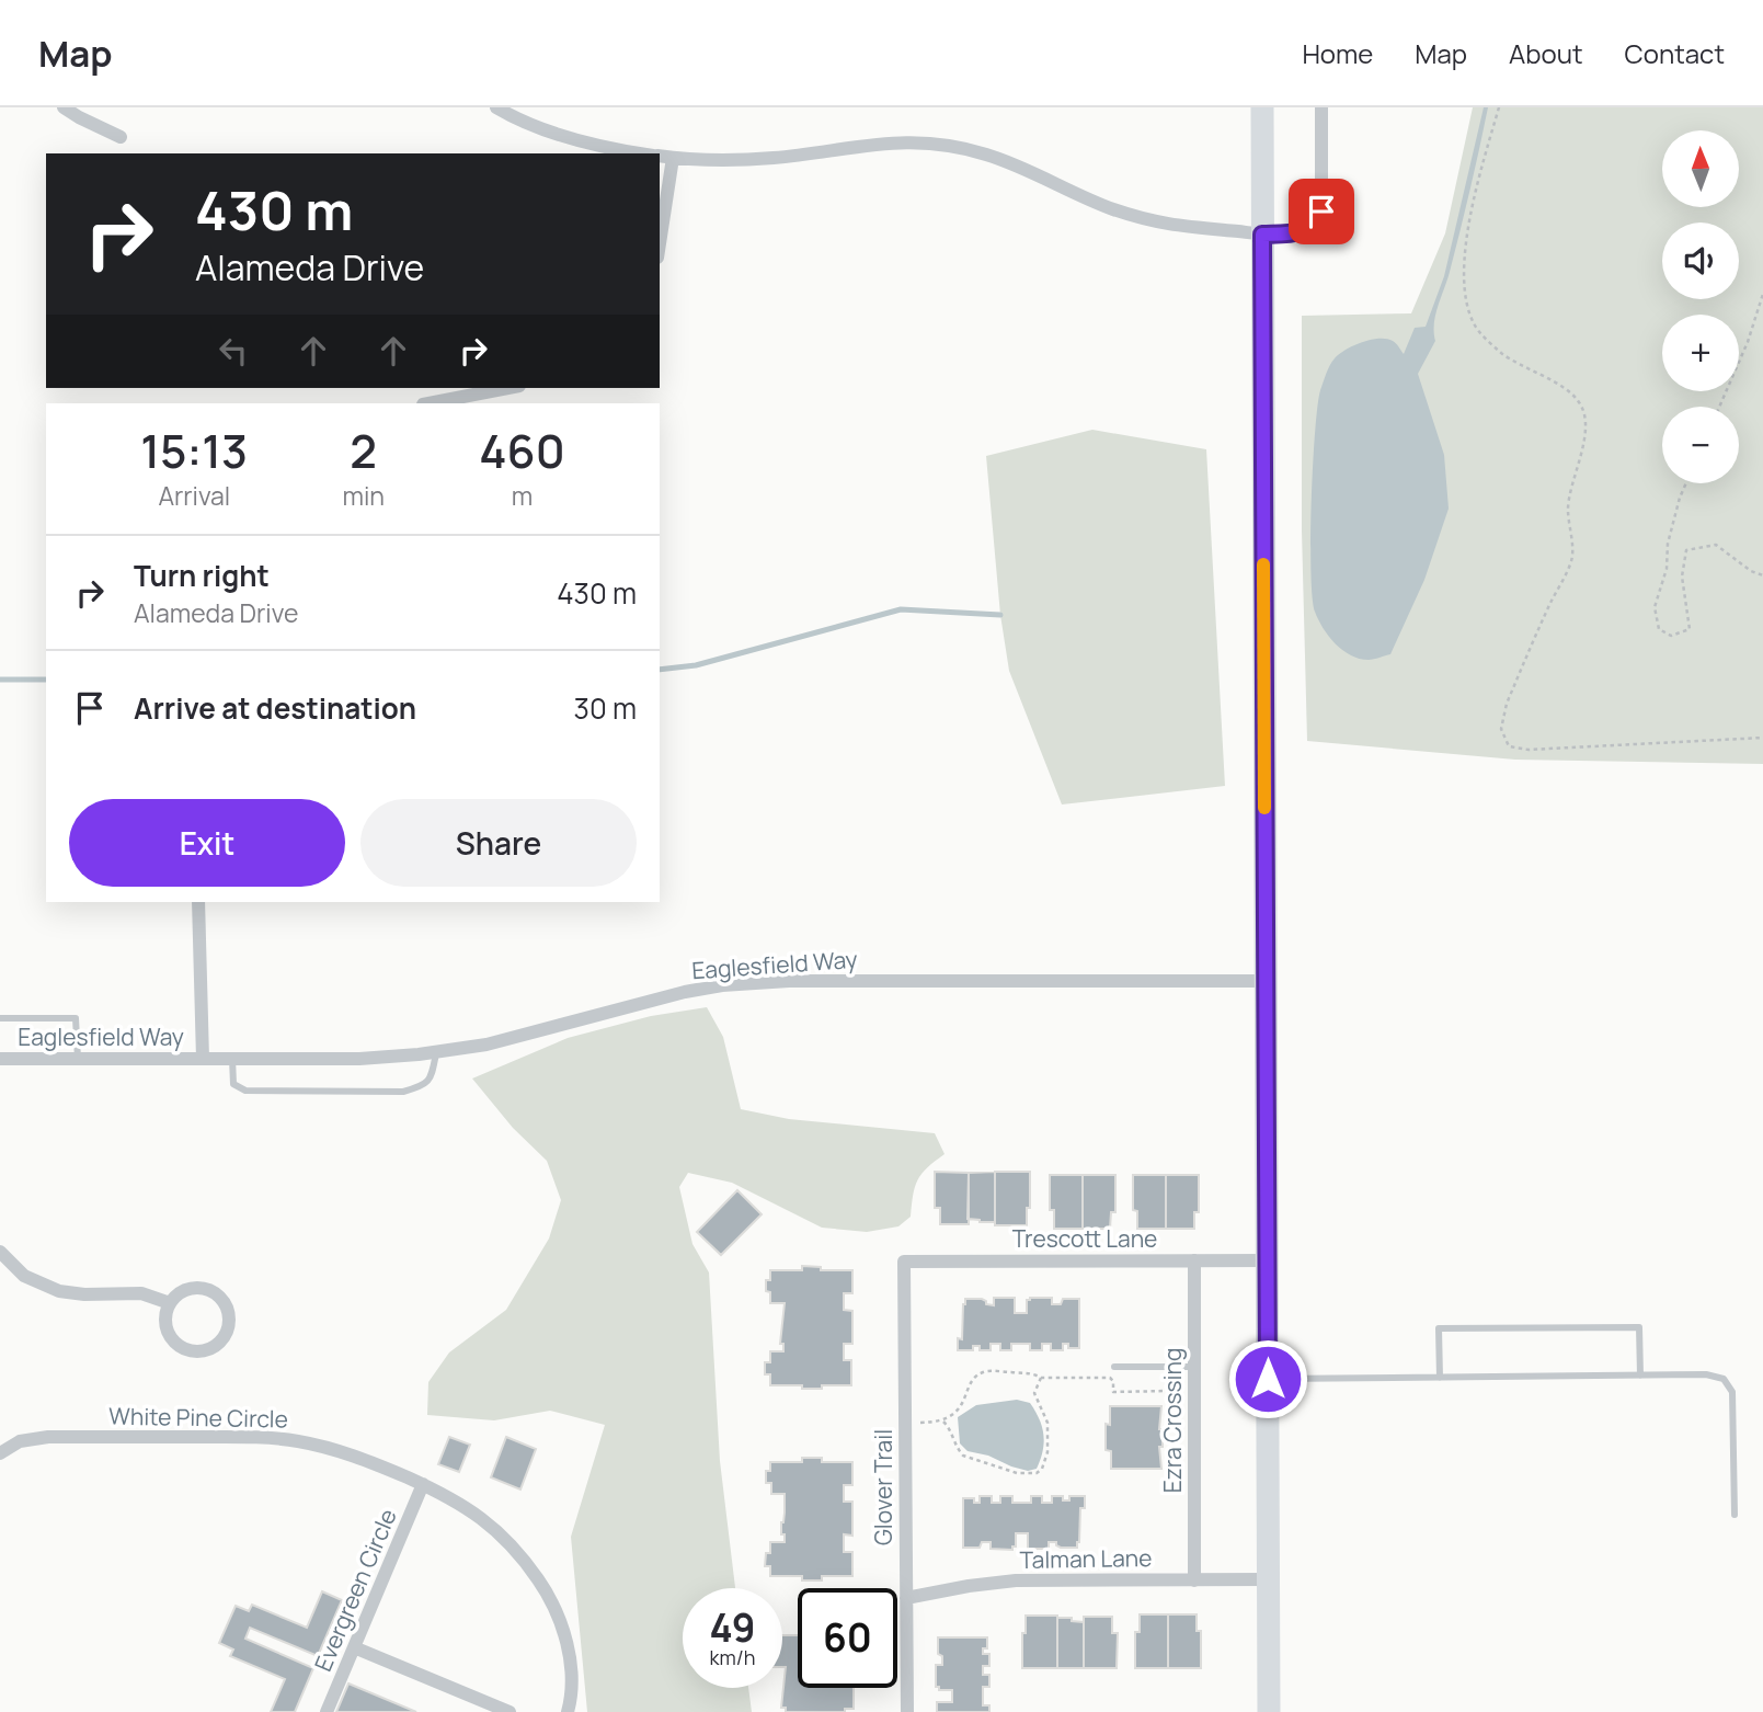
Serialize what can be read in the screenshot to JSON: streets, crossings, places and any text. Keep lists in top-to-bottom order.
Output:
{
  "streets": {
    "street": [
      "Eaglesfield Way",
      "Trescott Lane",
      "White Pine Circle",
      "Ezra Crossing",
      "Glover Trail",
      "Talman Lane",
      "Evergreen Circle"
    ]
  },
  "crossings": [
    ["Trescott Lane", "Ezra Crossing"],
    ["Trescott Lane", "Glover Trail"],
    ["White Pine Circle", "Evergreen Circle"],
    ["Ezra Crossing", "Talman Lane"],
    ["Glover Trail", "Talman Lane"]
  ],
  "north": "top",
  "page": {
    "header": "Map",
    "nav": [
      "Home",
      "Map",
      "About",
      "Contact"
    ],
    "map_buttons": ["+", "−"],
    "turn": ["430 m", "Alameda Drive"],
    "eta": [
      "15:13",
      "Arrival",
      "2",
      "min",
      "460",
      "m"
    ],
    "list": [
      {
        "name": "Turn right",
        "note": "Alameda Drive",
        "value": "430 m"
      },
      {
        "name": "Arrive at destination",
        "value": "30 m"
      }
    ],
    "buttons": ["Exit", "Share"],
    "speed": "49 km/h",
    "limit": "60"
  }
}
